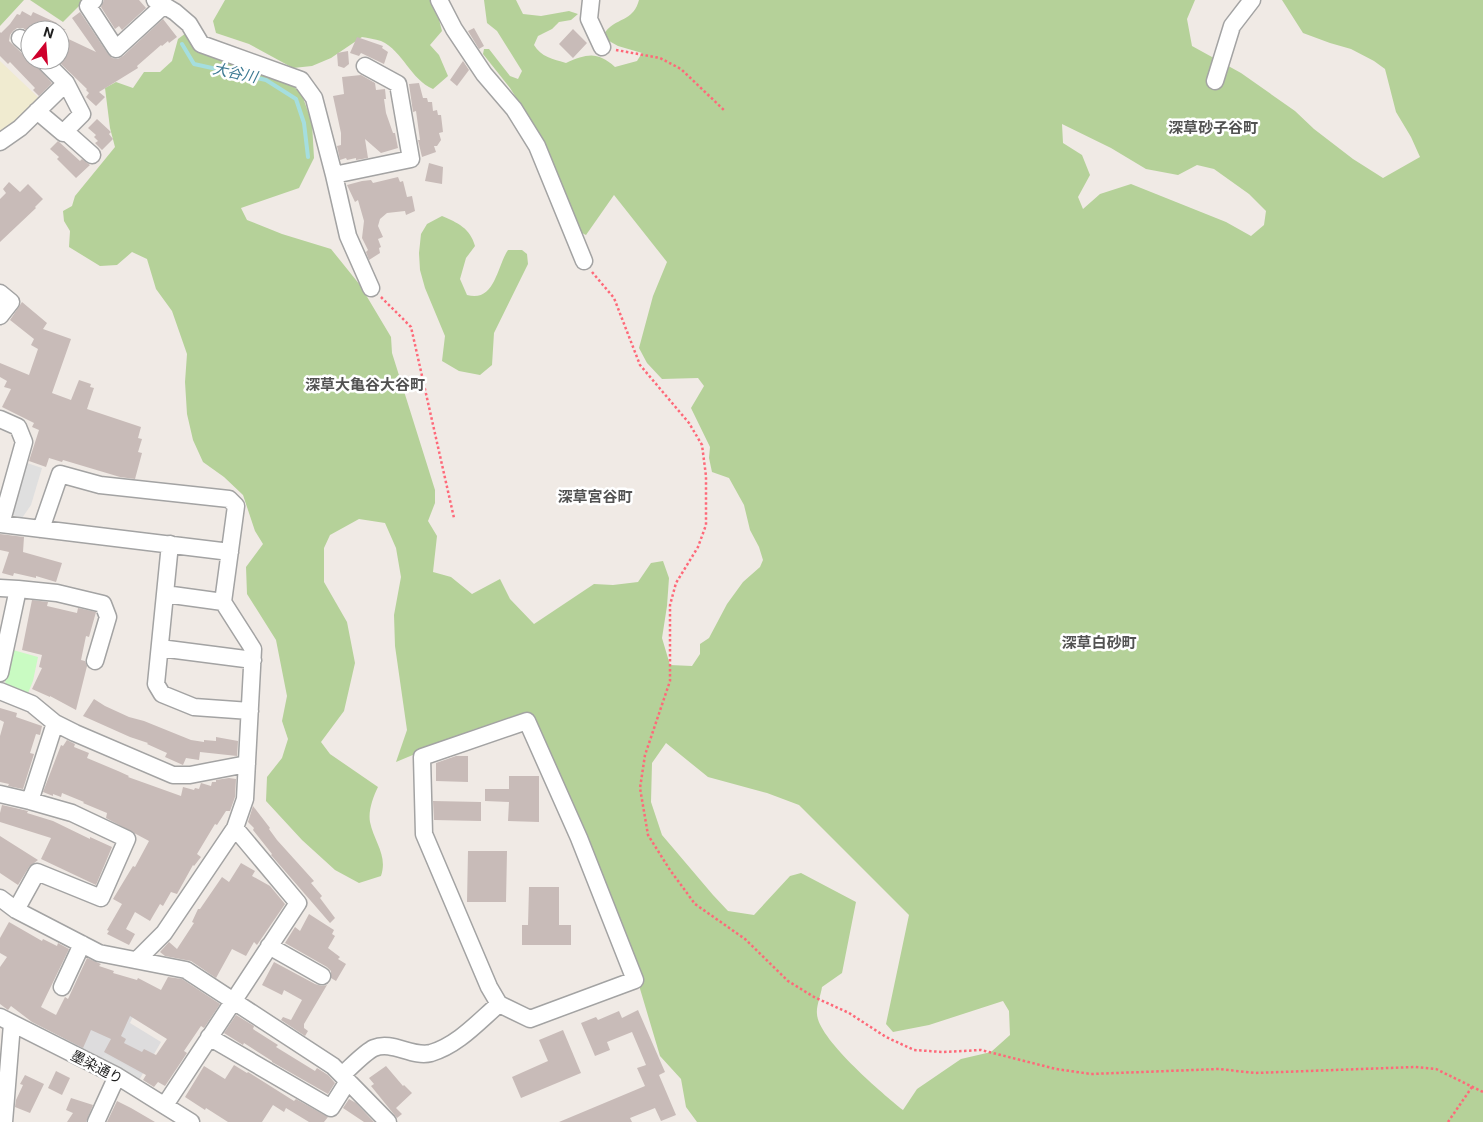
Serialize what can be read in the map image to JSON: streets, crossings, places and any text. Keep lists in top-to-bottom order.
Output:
{
  "streets": {
    "street": ["墨染通り"]
  },
  "districts": [
    "深草砂子谷町",
    "深草大亀谷大谷町",
    "深草宮谷町",
    "深草白砂町"
  ],
  "water": ["大谷川"],
  "north": "top"
}
